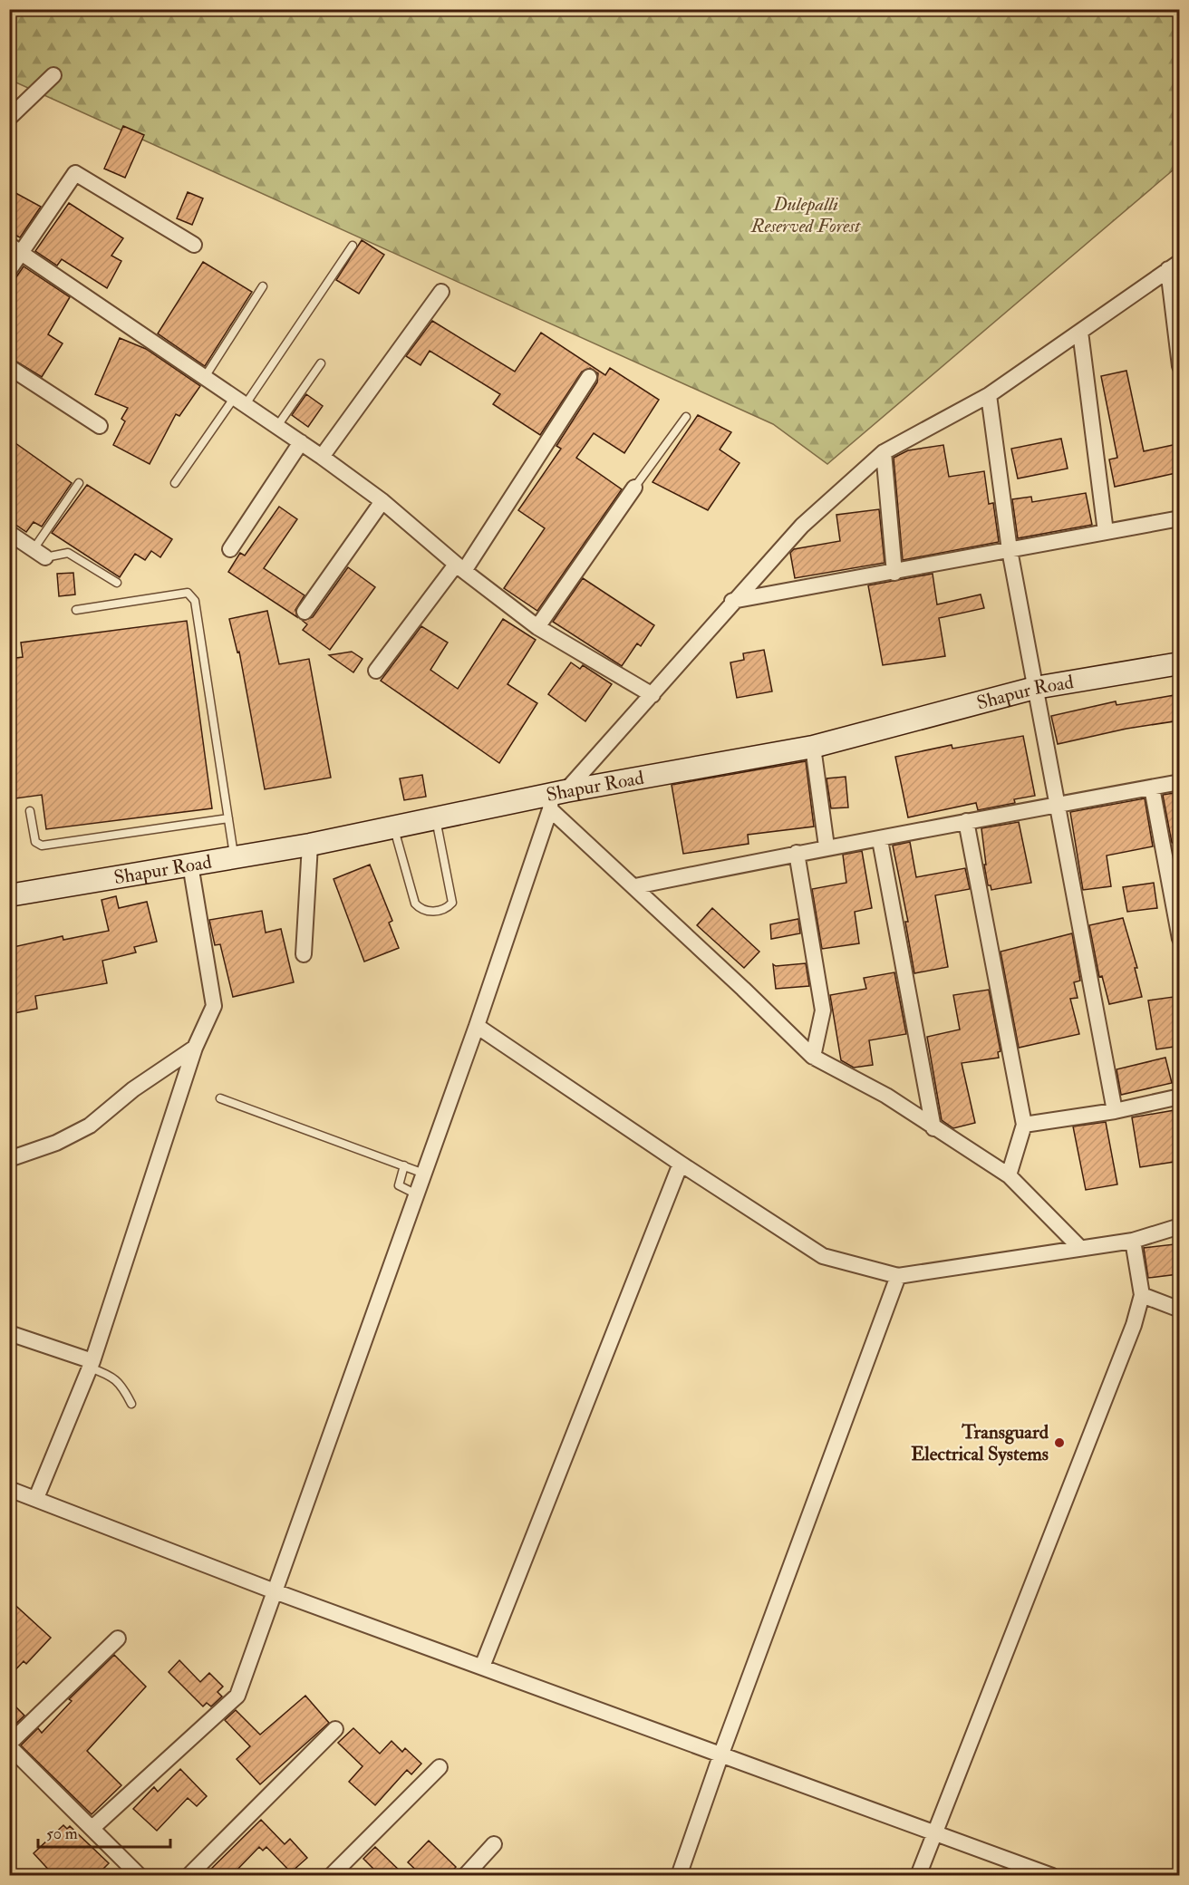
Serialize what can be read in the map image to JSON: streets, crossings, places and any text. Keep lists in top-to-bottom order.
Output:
{
  "streets": {
    "street": ["Shapur Road"]
  },
  "parks": ["Dulepalli Reserved Forest"],
  "places": ["Transguard Electrical Systems"],
  "scale_bar": "50 m"
}
